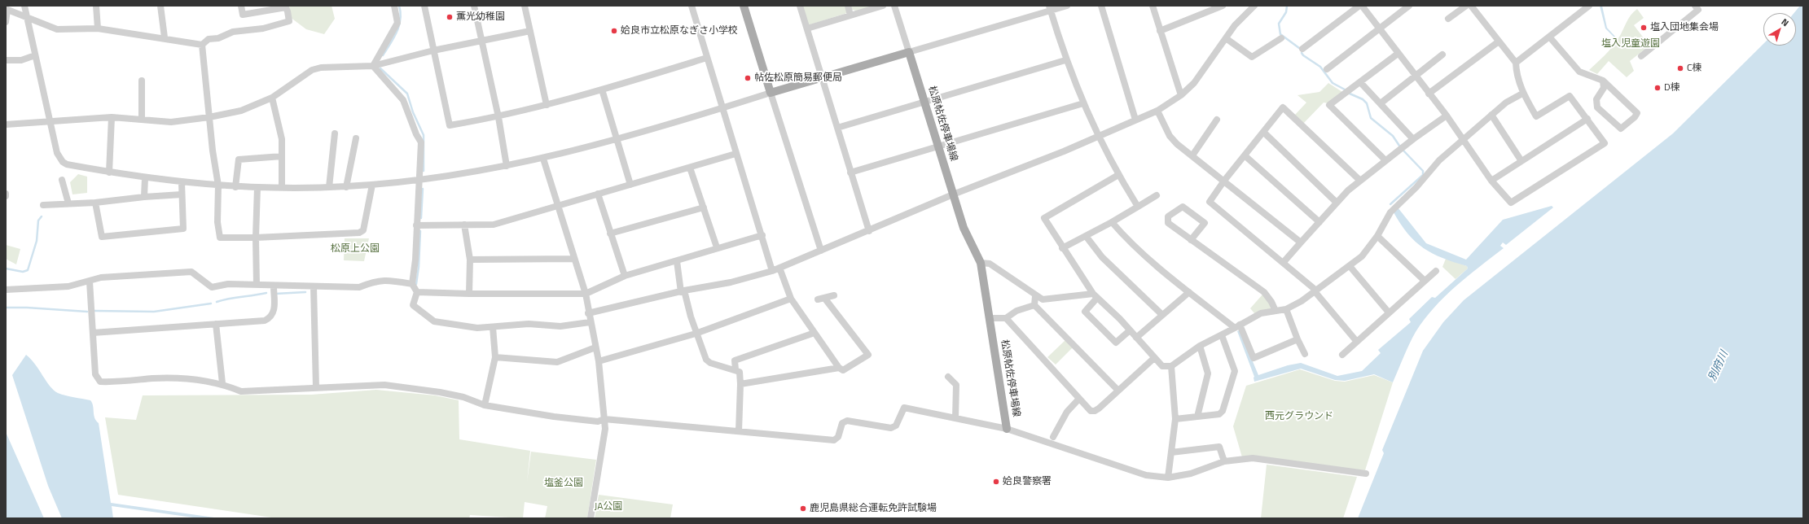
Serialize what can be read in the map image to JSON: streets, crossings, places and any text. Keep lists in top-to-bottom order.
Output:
{
  "streets": {
    "main road": ["松原帖佐停車場線"]
  },
  "water": ["別府川"],
  "parks": [
    "塩入児童遊園",
    "松原上公園",
    "西元グラウンド",
    "塩釜公園",
    "JA公園"
  ],
  "places": [
    "薫光幼稚園",
    "塩入団地集会場",
    "姶良市立松原なぎさ小学校",
    "C棟",
    "帖佐松原簡易郵便局",
    "D棟",
    "姶良警察署",
    "鹿児島県総合運転免許試験場"
  ],
  "north": "top right"
}
